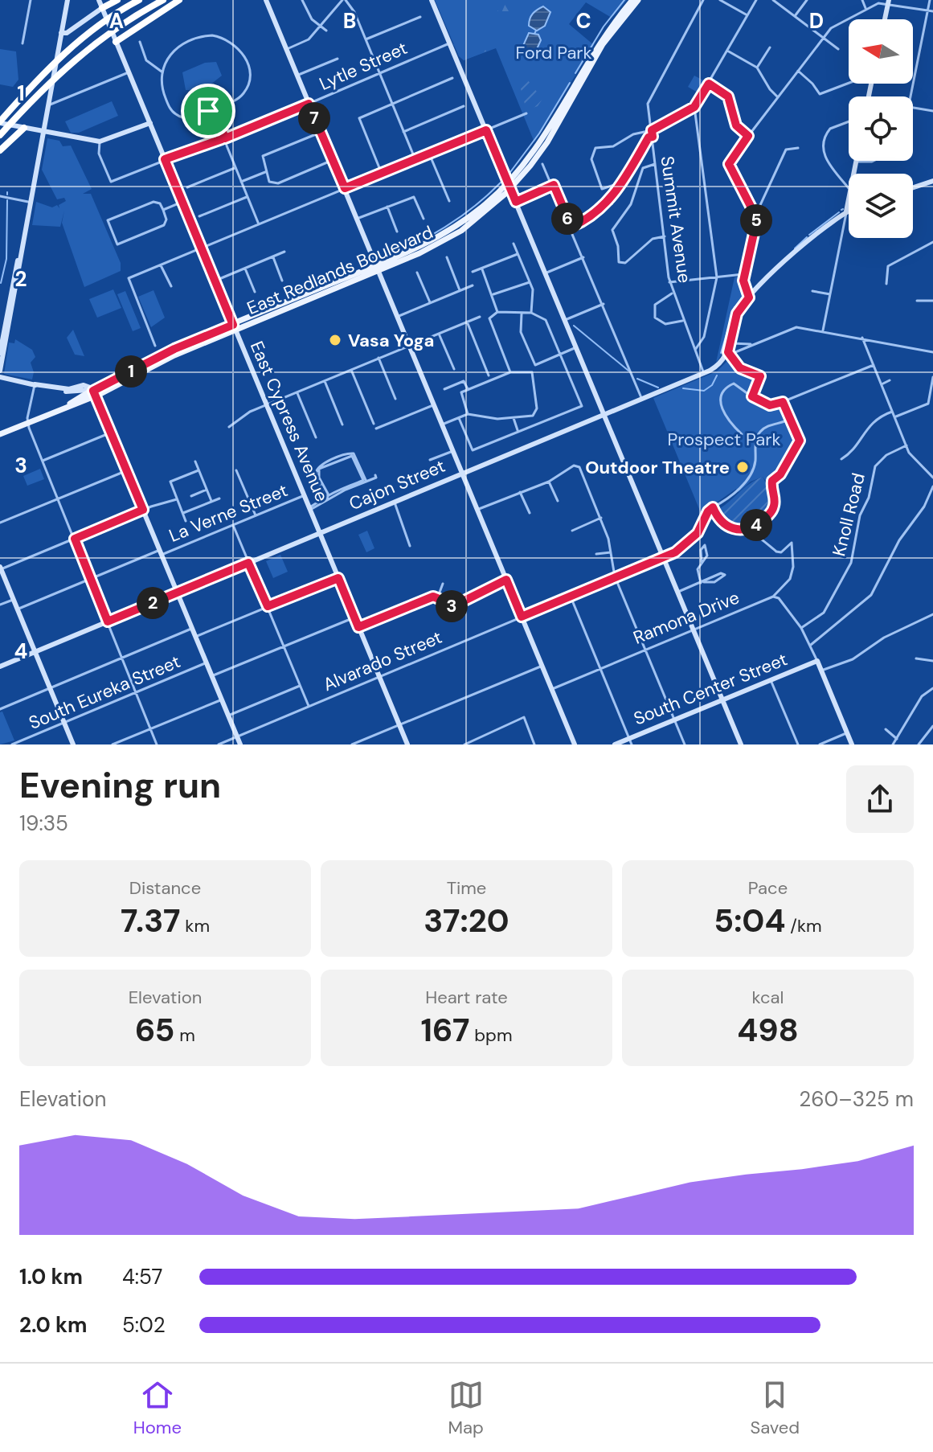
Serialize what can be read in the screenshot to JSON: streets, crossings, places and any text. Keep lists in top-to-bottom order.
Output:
{
  "streets": {
    "main road": ["East Redlands Boulevard"],
    "street": [
      "Lytle Street",
      "Summit Avenue",
      "East Cypress Avenue",
      "Cajon Street",
      "La Verne Street",
      "Knoll Road",
      "Ramona Drive",
      "Alvarado Street",
      "South Center Street",
      "South Eureka Street"
    ]
  },
  "crossings": [
    ["Lytle Street", "East Cypress Avenue"],
    ["Summit Avenue", "Cajon Street"],
    ["East Redlands Boulevard", "East Cypress Avenue"],
    ["East Cypress Avenue", "Cajon Street"],
    ["East Cypress Avenue", "La Verne Street"],
    ["East Cypress Avenue", "Alvarado Street"]
  ],
  "parks": ["Ford Park", "Prospect Park"],
  "places": ["Vasa Yoga", "Outdoor Theatre"],
  "north": "left",
  "page": {
    "pins": [
      "7",
      "6",
      "5",
      "1",
      "4",
      "2",
      "3"
    ],
    "heading": ["Evening run", "19:35"],
    "stats": [
      ["Distance", "7.37 km"],
      ["Time", "37:20"],
      ["Pace", "5:04 /km"],
      ["Elevation", "65 m"],
      ["Heart rate", "167 bpm"],
      ["kcal", "498"]
    ],
    "chart": ["Elevation", "260–325 m"],
    "list": [
      {
        "name": "1.0 km",
        "note": "4:57"
      },
      {
        "name": "2.0 km",
        "note": "5:02"
      }
    ],
    "tabs": ["Home", "Map", "Saved"]
  },
  "grid": {
    "columns": [
      "A",
      "B",
      "C",
      "D"
    ],
    "rows": [
      "1",
      "2",
      "3",
      "4"
    ]
  }
}
